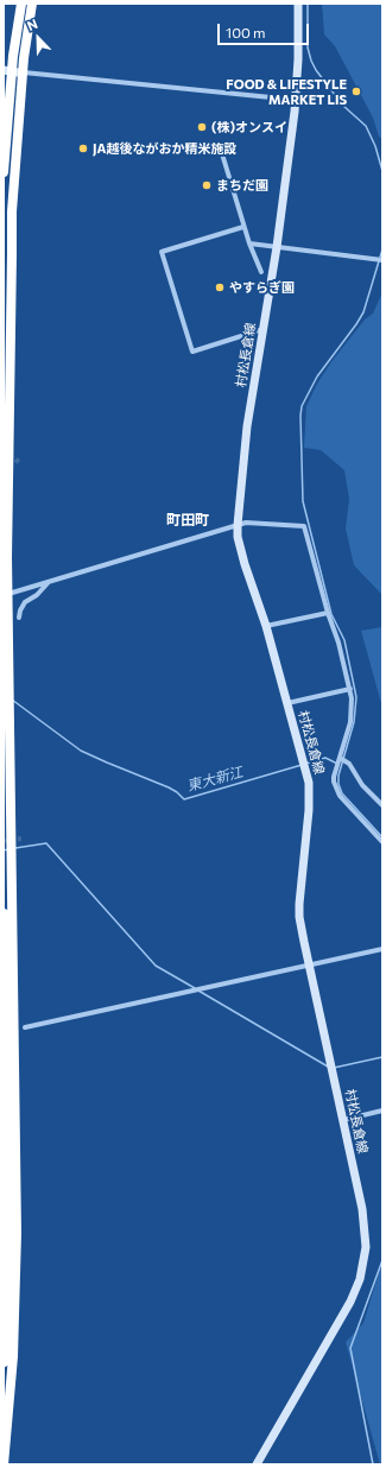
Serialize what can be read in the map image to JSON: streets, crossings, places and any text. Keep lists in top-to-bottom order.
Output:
{
  "streets": {
    "main road": ["村松長倉線"]
  },
  "districts": ["町田町"],
  "water": ["東大新江"],
  "places": [
    "FOOD & LIFESTYLE MARKET LIS",
    "(株)オンスイ",
    "JA越後ながおか精米施設",
    "まちだ園",
    "やすらぎ園"
  ],
  "scale_bar": "100 m",
  "north": "top left"
}
